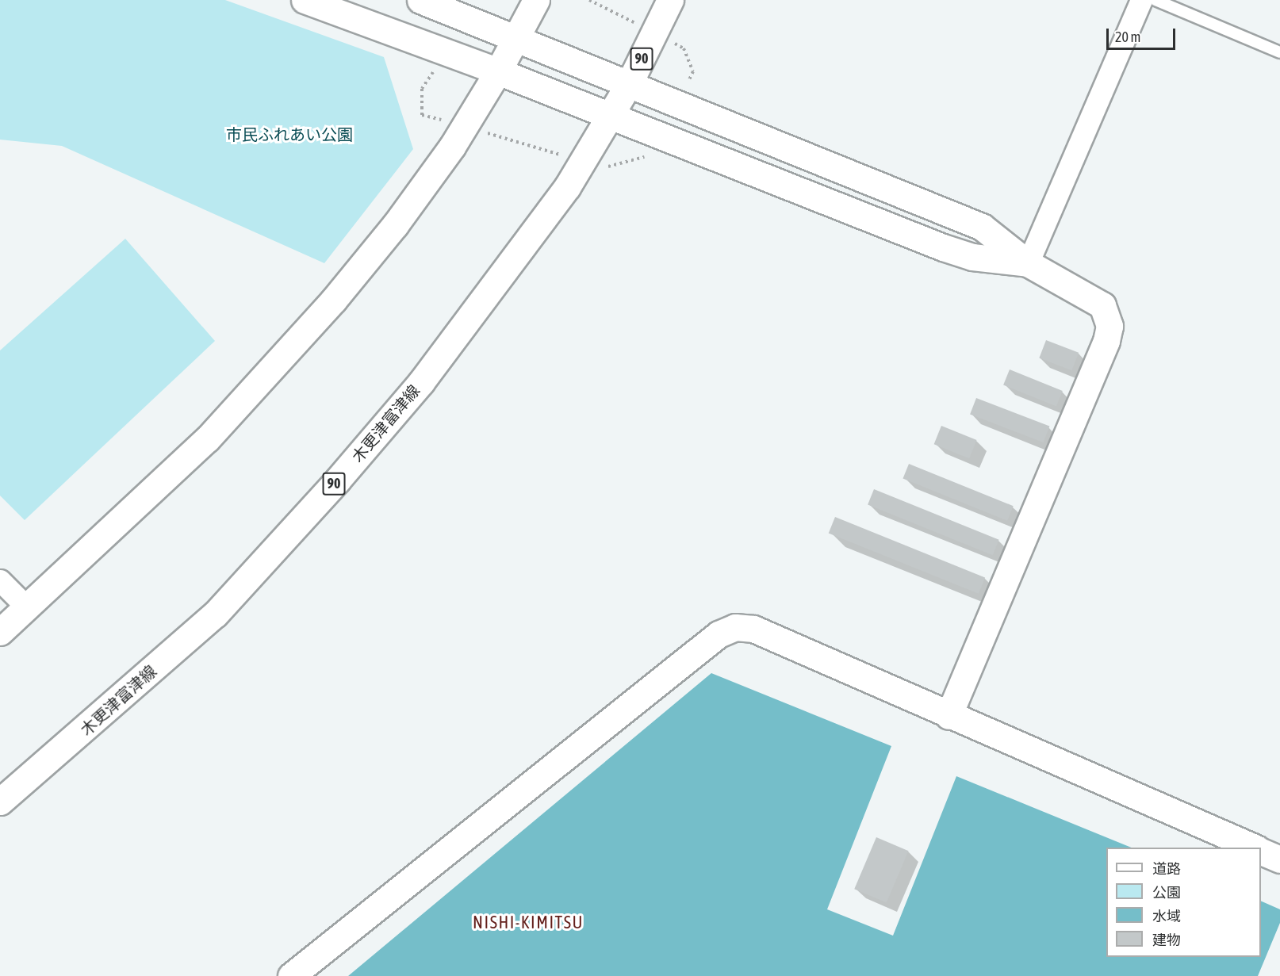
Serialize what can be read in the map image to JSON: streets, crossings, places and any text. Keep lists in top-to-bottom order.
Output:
{
  "streets": {
    "street": ["90", "木更津富津線"]
  },
  "districts": ["NISHI-KIMITSU"],
  "parks": ["市民ふれあい公園"],
  "legend": [
    "道路",
    "公園",
    "水域",
    "建物"
  ],
  "scale_bar": "20 m"
}
